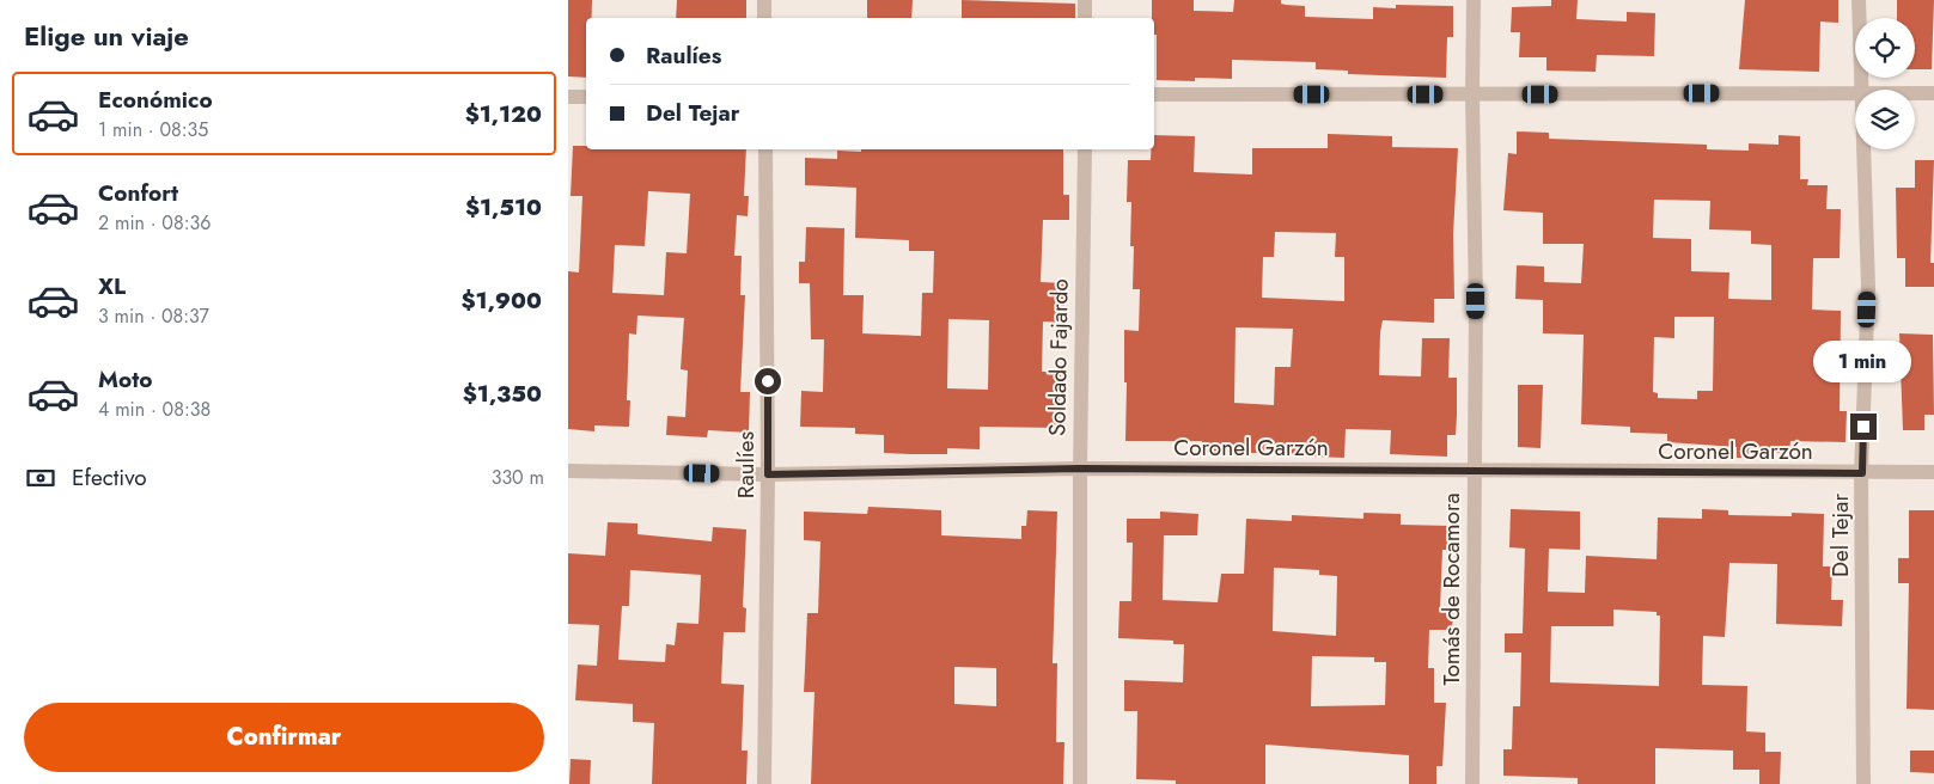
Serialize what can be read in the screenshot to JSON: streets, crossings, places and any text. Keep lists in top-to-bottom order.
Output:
{
  "streets": {
    "street": [
      "Soldado Fajardo",
      "Coronel Garzón",
      "Raulíes",
      "Del Tejar",
      "Tomás de Rocamora"
    ]
  },
  "crossings": [
    ["Soldado Fajardo", "Coronel Garzón"],
    ["Coronel Garzón", "Raulíes"],
    ["Coronel Garzón", "Del Tejar"],
    ["Coronel Garzón", "Tomás de Rocamora"]
  ],
  "page": {
    "heading": "Elige un viaje",
    "banner": ["Raulíes", "Del Tejar"],
    "list": [
      {
        "name": "Económico",
        "note": "1 min · 08:35",
        "value": "$1,120"
      },
      {
        "name": "Confort",
        "note": "2 min · 08:36",
        "value": "$1,510"
      },
      {
        "name": "XL",
        "note": "3 min · 08:37",
        "value": "$1,900"
      },
      {
        "name": "Moto",
        "note": "4 min · 08:38",
        "value": "$1,350"
      }
    ],
    "bubble": "1 min",
    "pay": ["Efectivo", "330 m"],
    "buttons": "Confirmar"
  }
}
